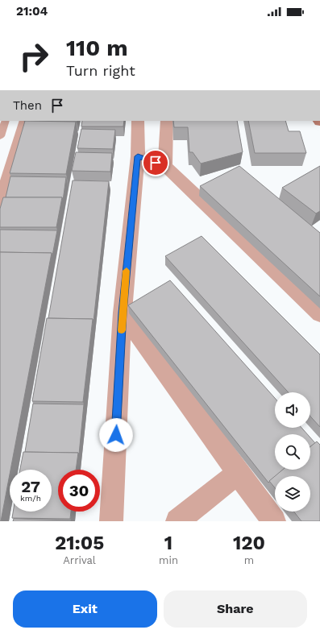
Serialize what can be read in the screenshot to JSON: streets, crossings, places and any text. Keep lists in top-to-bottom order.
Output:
{
  "page": {
    "status": "21:04",
    "turn": ["110 m", "Turn right"],
    "then": "Then",
    "speed": "27 km/h",
    "limit": "30",
    "eta": [
      "21:05",
      "Arrival",
      "1",
      "min",
      "120",
      "m"
    ],
    "buttons": ["Exit", "Share"]
  }
}
